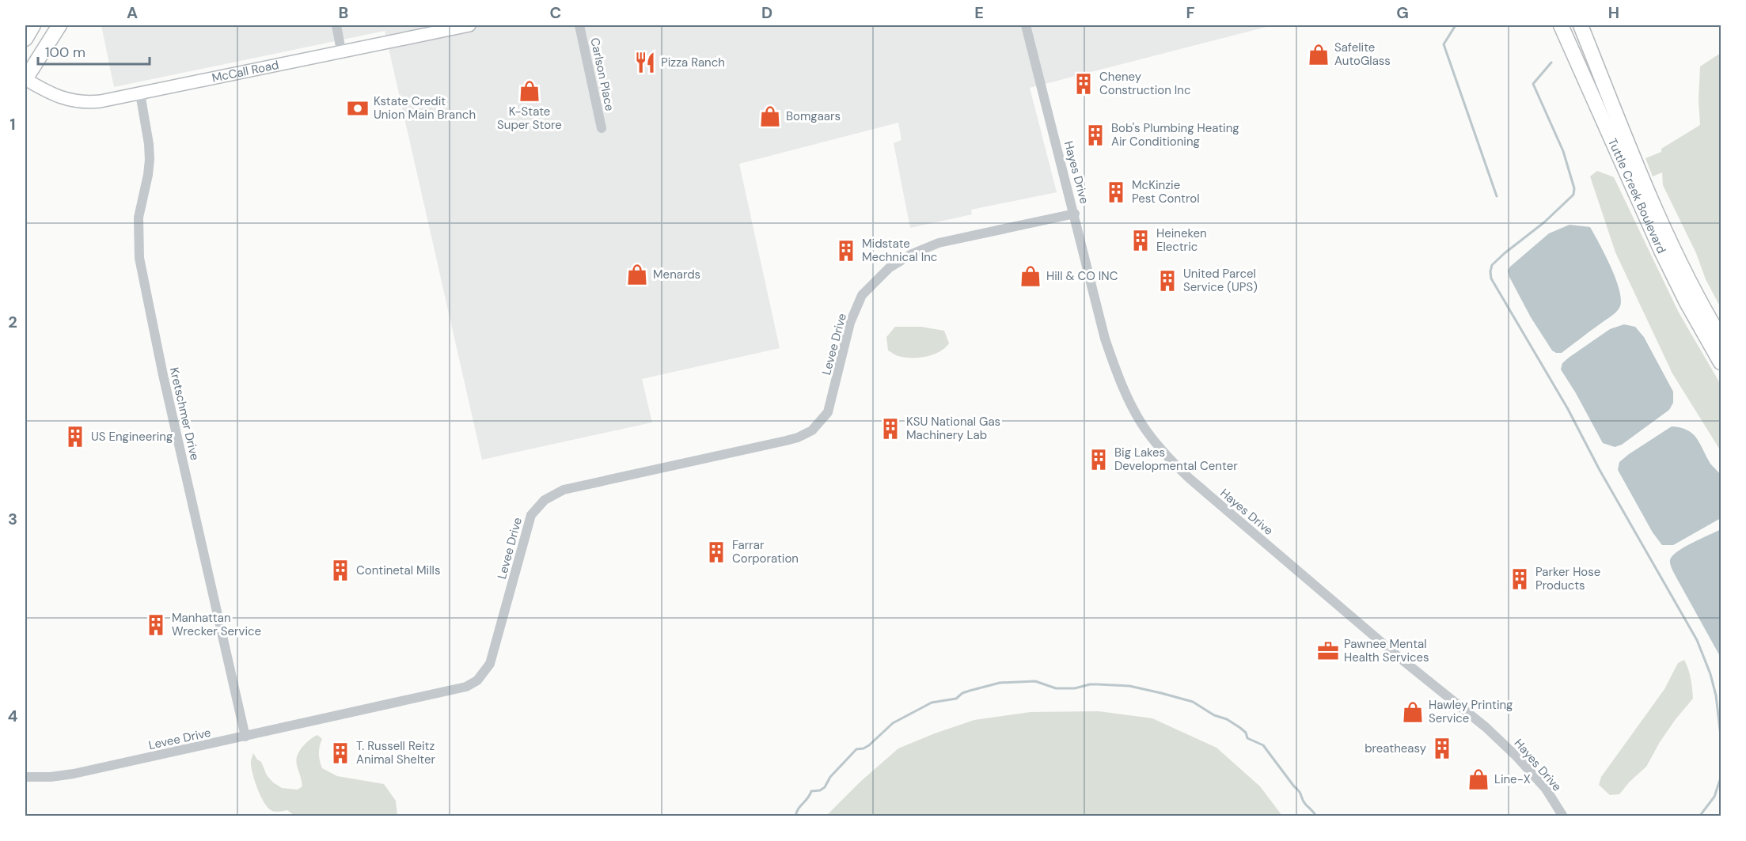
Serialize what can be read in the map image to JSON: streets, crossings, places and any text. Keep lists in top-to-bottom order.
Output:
{
  "streets": {
    "highway": ["Tuttle Creek Boulevard"],
    "main road": ["McCall Road"],
    "street": [
      "Carlson Place",
      "Hayes Drive",
      "Levee Drive",
      "Kretschmer Drive"
    ]
  },
  "crossings": [
    ["McCall Road", "Kretschmer Drive"],
    ["Hayes Drive", "Levee Drive"],
    ["Levee Drive", "Kretschmer Drive"]
  ],
  "places": {
    "shop": [
      "Safelite AutoGlass",
      "K-State Super Store",
      "Bomgaars",
      "Menards",
      "Hill & CO INC",
      "Hawley Printing Service",
      "Line-X"
    ],
    "restaurant": ["Pizza Ranch"],
    "building": [
      "Cheney Construction Inc",
      "Bob's Plumbing Heating Air Conditioning",
      "McKinzie Pest Control",
      "Heineken Electric",
      "Midstate Mechnical Inc",
      "United Parcel Service (UPS)",
      "KSU National Gas Machinery Lab",
      "US Engineering",
      "Big Lakes Developmental Center",
      "Farrar Corporation",
      "Continetal Mills",
      "Parker Hose Products",
      "Manhattan Wrecker Service",
      "breatheasy",
      "T. Russell Reitz Animal Shelter"
    ],
    "bank": ["Kstate Credit Union Main Branch"],
    "office": ["Pawnee Mental Health Services"]
  },
  "scale_bar": "100 m",
  "grid": {
    "columns": [
      "A",
      "B",
      "C",
      "D",
      "E",
      "F",
      "G",
      "H"
    ],
    "rows": [
      "1",
      "2",
      "3",
      "4"
    ]
  }
}
